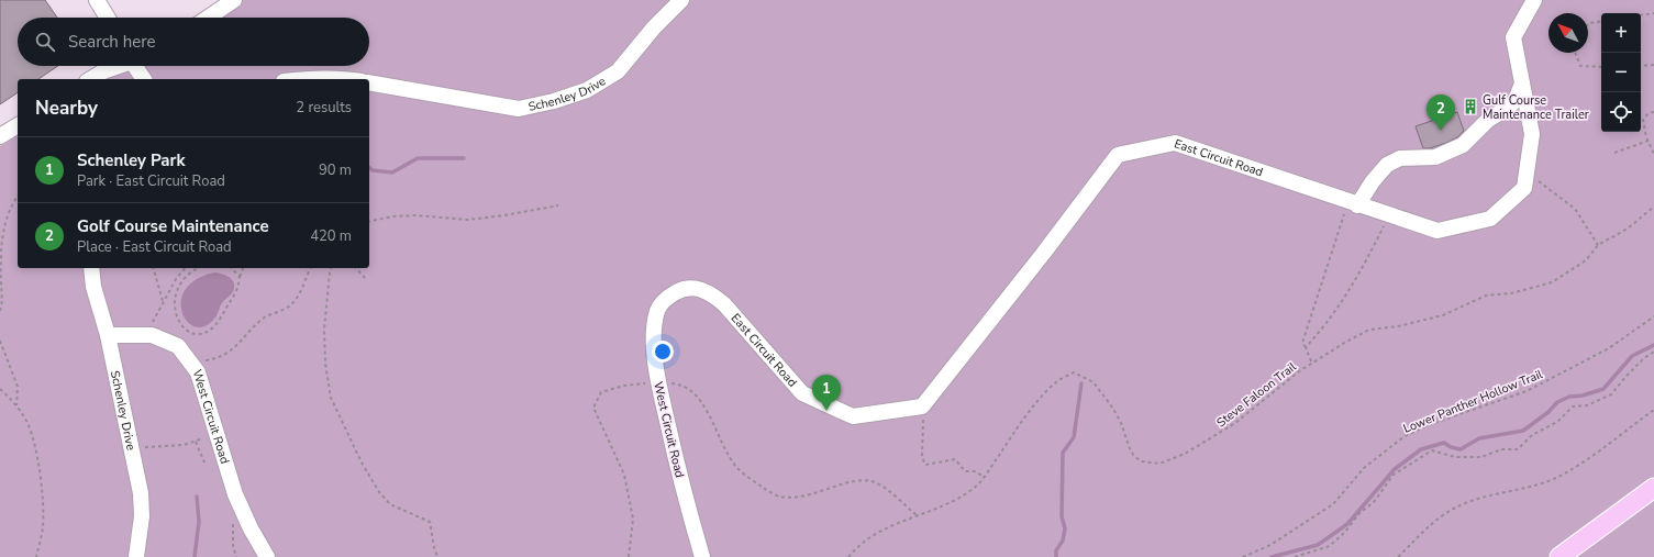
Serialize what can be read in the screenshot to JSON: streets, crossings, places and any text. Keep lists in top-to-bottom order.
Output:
{
  "streets": {
    "street": ["Schenley Drive", "East Circuit Road", "West Circuit Road"],
    "path": ["Steve Faloon Trail", "Lower Panther Hollow Trail"]
  },
  "crossings": [
    ["Schenley Drive", "West Circuit Road"],
    ["East Circuit Road", "West Circuit Road"]
  ],
  "places": {
    "building": ["Gulf Course Maintenance Trailer"]
  },
  "north": "top left",
  "page": {
    "map_buttons": ["+", "−"],
    "search": "Search here",
    "heading": ["Nearby", "2 results"],
    "pins": ["2", "1"],
    "list": [
      {
        "mark": "1",
        "name": "Schenley Park",
        "note": "Park · East Circuit Road",
        "value": "90 m"
      },
      {
        "mark": "2",
        "name": "Golf Course Maintenance",
        "note": "Place · East Circuit Road",
        "value": "420 m"
      }
    ]
  }
}
